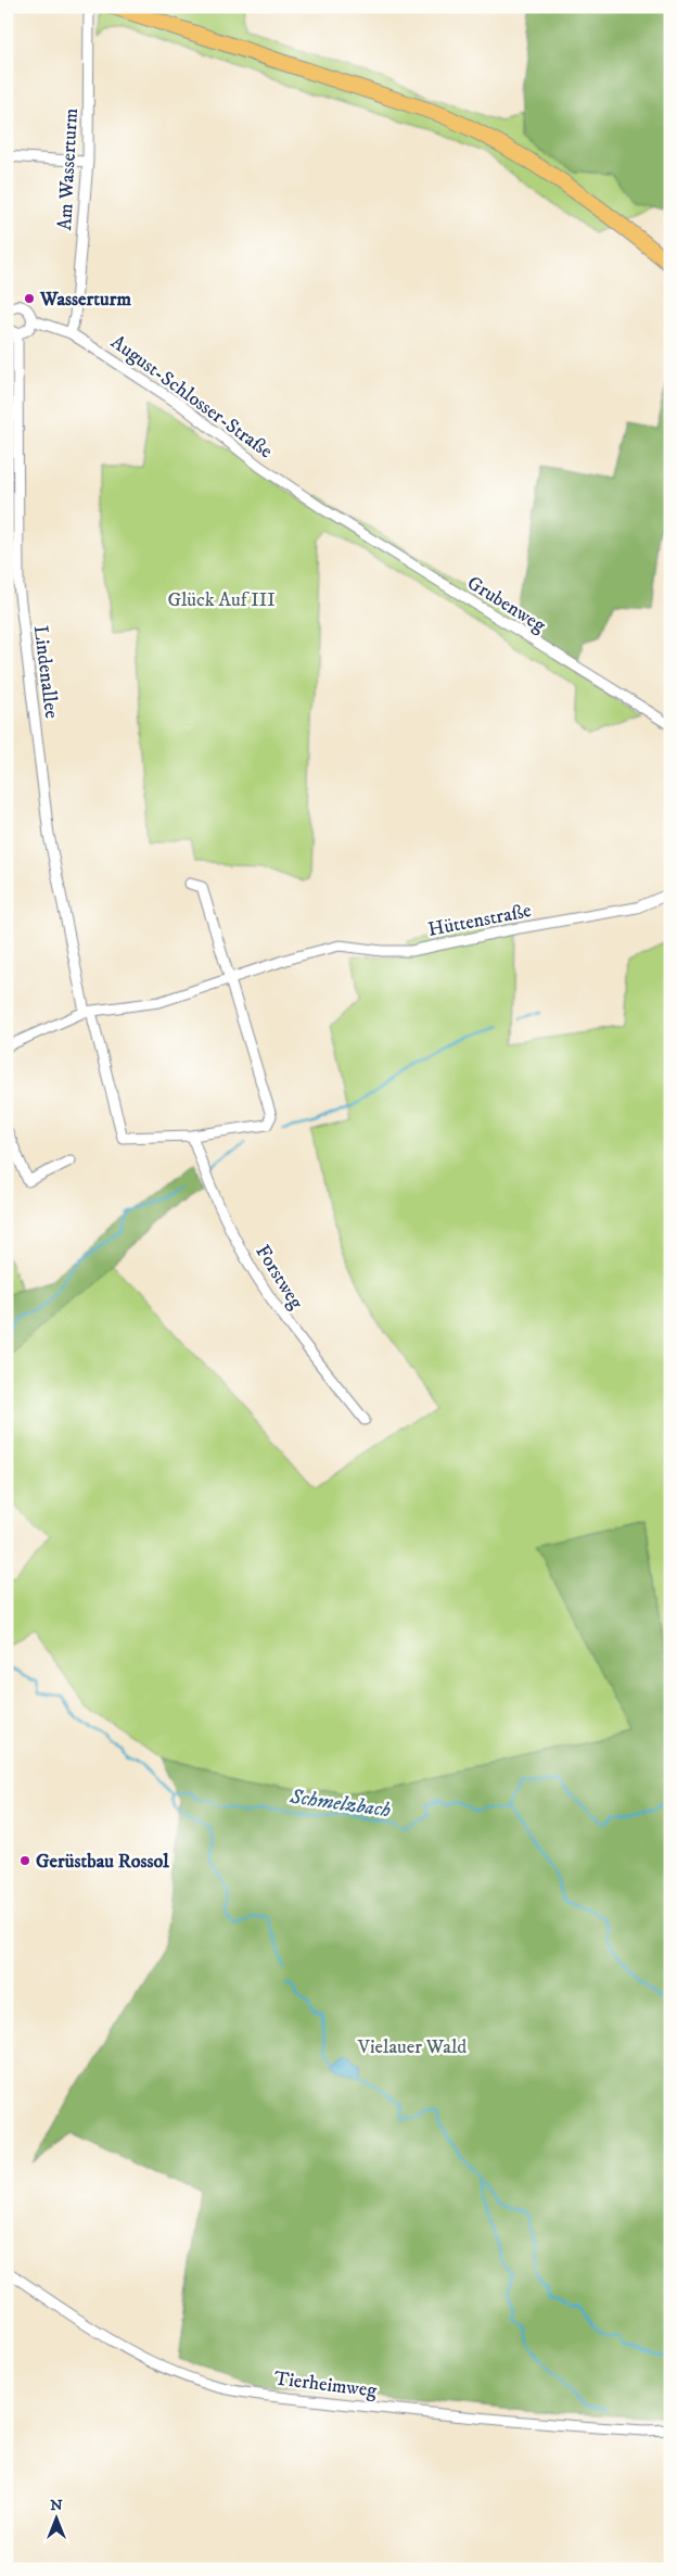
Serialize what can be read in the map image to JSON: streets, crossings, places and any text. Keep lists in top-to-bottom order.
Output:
{
  "streets": {
    "street": [
      "Am Wasserturm",
      "August-Schlosser-Straße",
      "Grubenweg",
      "Lindenallee",
      "Hüttenstraße",
      "Forstweg",
      "Tierheimweg"
    ]
  },
  "crossings": [
    ["Am Wasserturm", "August-Schlosser-Straße"],
    ["August-Schlosser-Straße", "Grubenweg"],
    ["Lindenallee", "Hüttenstraße"],
    ["Lindenallee", "Forstweg"]
  ],
  "water": ["Schmelzbach"],
  "parks": ["Glück Auf III", "Vielauer Wald"],
  "places": ["Wasserturm", "Gerüstbau Rossol"],
  "north": "top"
}
